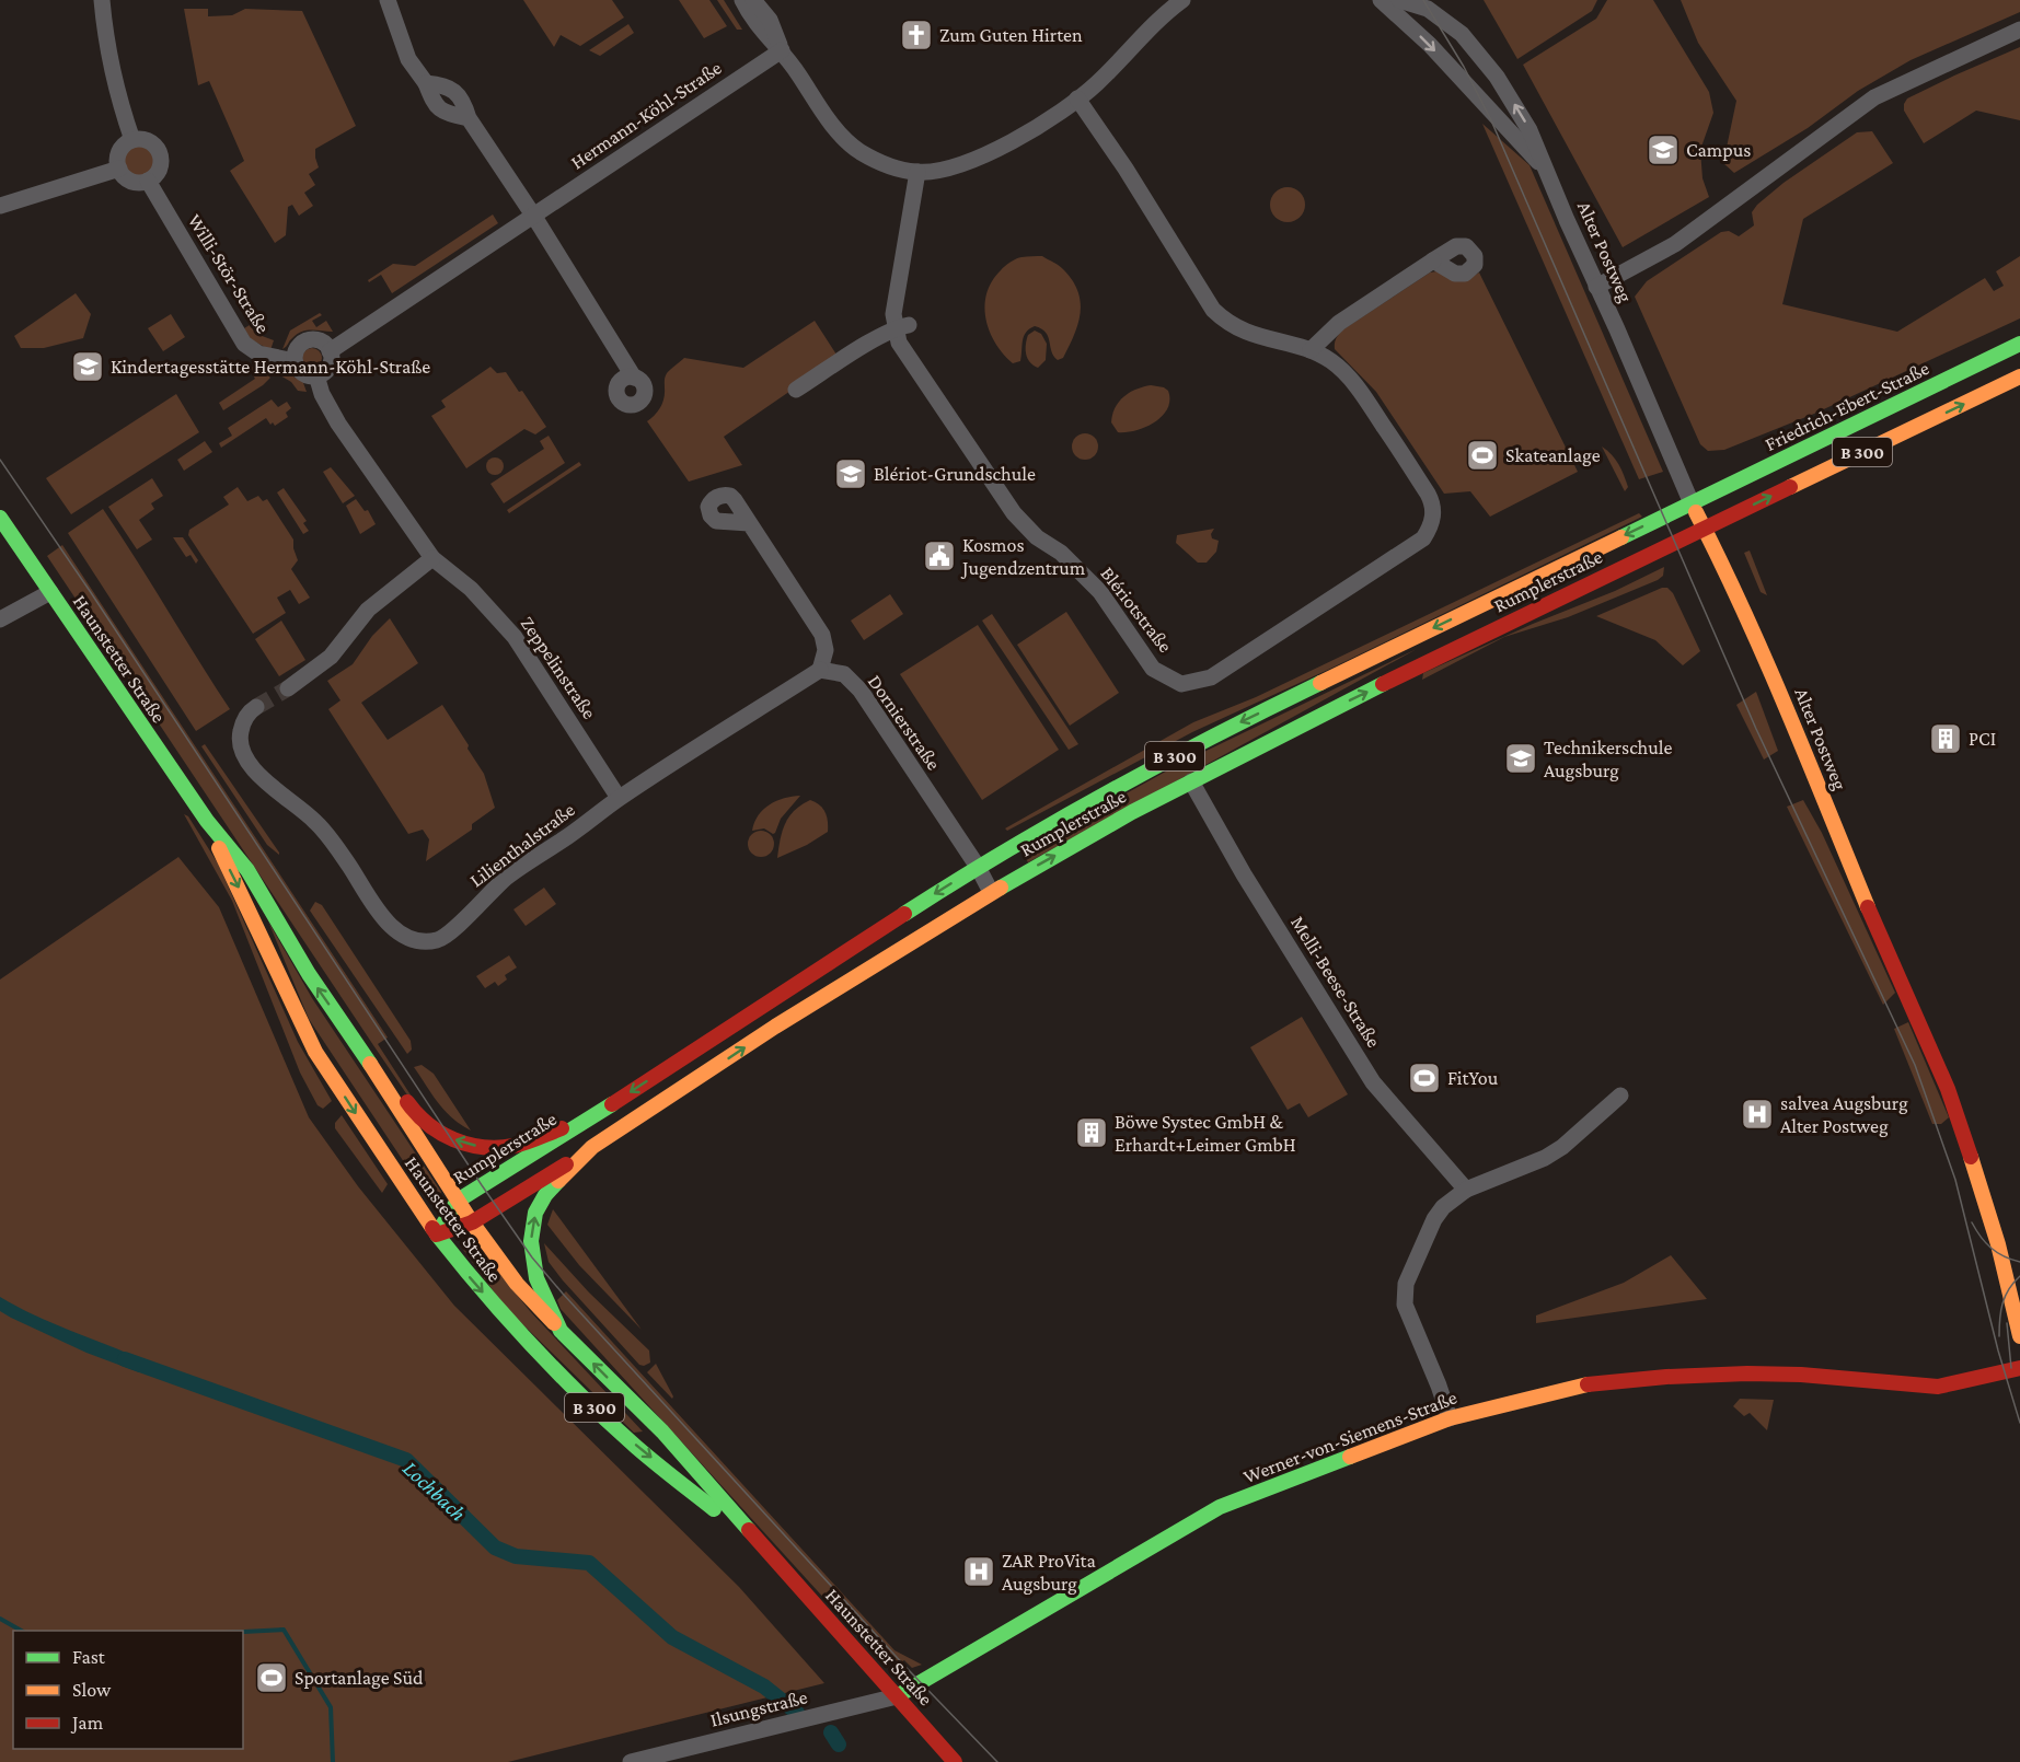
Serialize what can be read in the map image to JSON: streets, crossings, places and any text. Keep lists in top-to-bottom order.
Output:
{
  "streets": {
    "main road": [
      "Alter Postweg",
      "Friedrich-Ebert-Straße",
      "B 300",
      "Rumplerstraße",
      "Haunstetter Straße",
      "Werner-von-Siemens-Straße"
    ],
    "street": [
      "Hermann-Köhl-Straße",
      "Willi-Stör-Straße",
      "Blériotstraße",
      "Zeppelinstraße",
      "Dornierstraße",
      "Lilienthalstraße",
      "Melli-Beese-Straße",
      "Ilsungstraße"
    ]
  },
  "crossings": [
    ["Hermann-Köhl-Straße", "Willi-Stör-Straße"],
    ["Hermann-Köhl-Straße", "Zeppelinstraße"],
    ["Alter Postweg", "Friedrich-Ebert-Straße"],
    ["Alter Postweg", "B 300"],
    ["Alter Postweg", "Rumplerstraße"],
    ["Willi-Stör-Straße", "Zeppelinstraße"],
    ["Friedrich-Ebert-Straße", "Rumplerstraße"],
    ["B 300", "Rumplerstraße"],
    ["Rumplerstraße", "Haunstetter Straße"],
    ["Rumplerstraße", "Dornierstraße"],
    ["Rumplerstraße", "Melli-Beese-Straße"],
    ["Haunstetter Straße", "Werner-von-Siemens-Straße"],
    ["Haunstetter Straße", "Ilsungstraße"],
    ["Zeppelinstraße", "Lilienthalstraße"],
    ["Werner-von-Siemens-Straße", "Ilsungstraße"]
  ],
  "water": ["Lochbach"],
  "places": {
    "church": ["Zum Guten Hirten"],
    "school or university": [
      "Campus",
      "Kindertagesstätte Hermann-Köhl-Straße",
      "Blériot-Grundschule",
      "Technikerschule Augsburg"
    ],
    "sports": ["Skateanlage", "FitYou", "Sportanlage Süd"],
    "public building": ["Kosmos Jugendzentrum"],
    "building": ["PCI", "Böwe Systec GmbH & Erhardt+Leimer GmbH"],
    "hospital": ["salvea Augsburg Alter Postweg", "ZAR ProVita Augsburg"]
  },
  "legend": ["Fast", "Slow", "Jam"]
}
